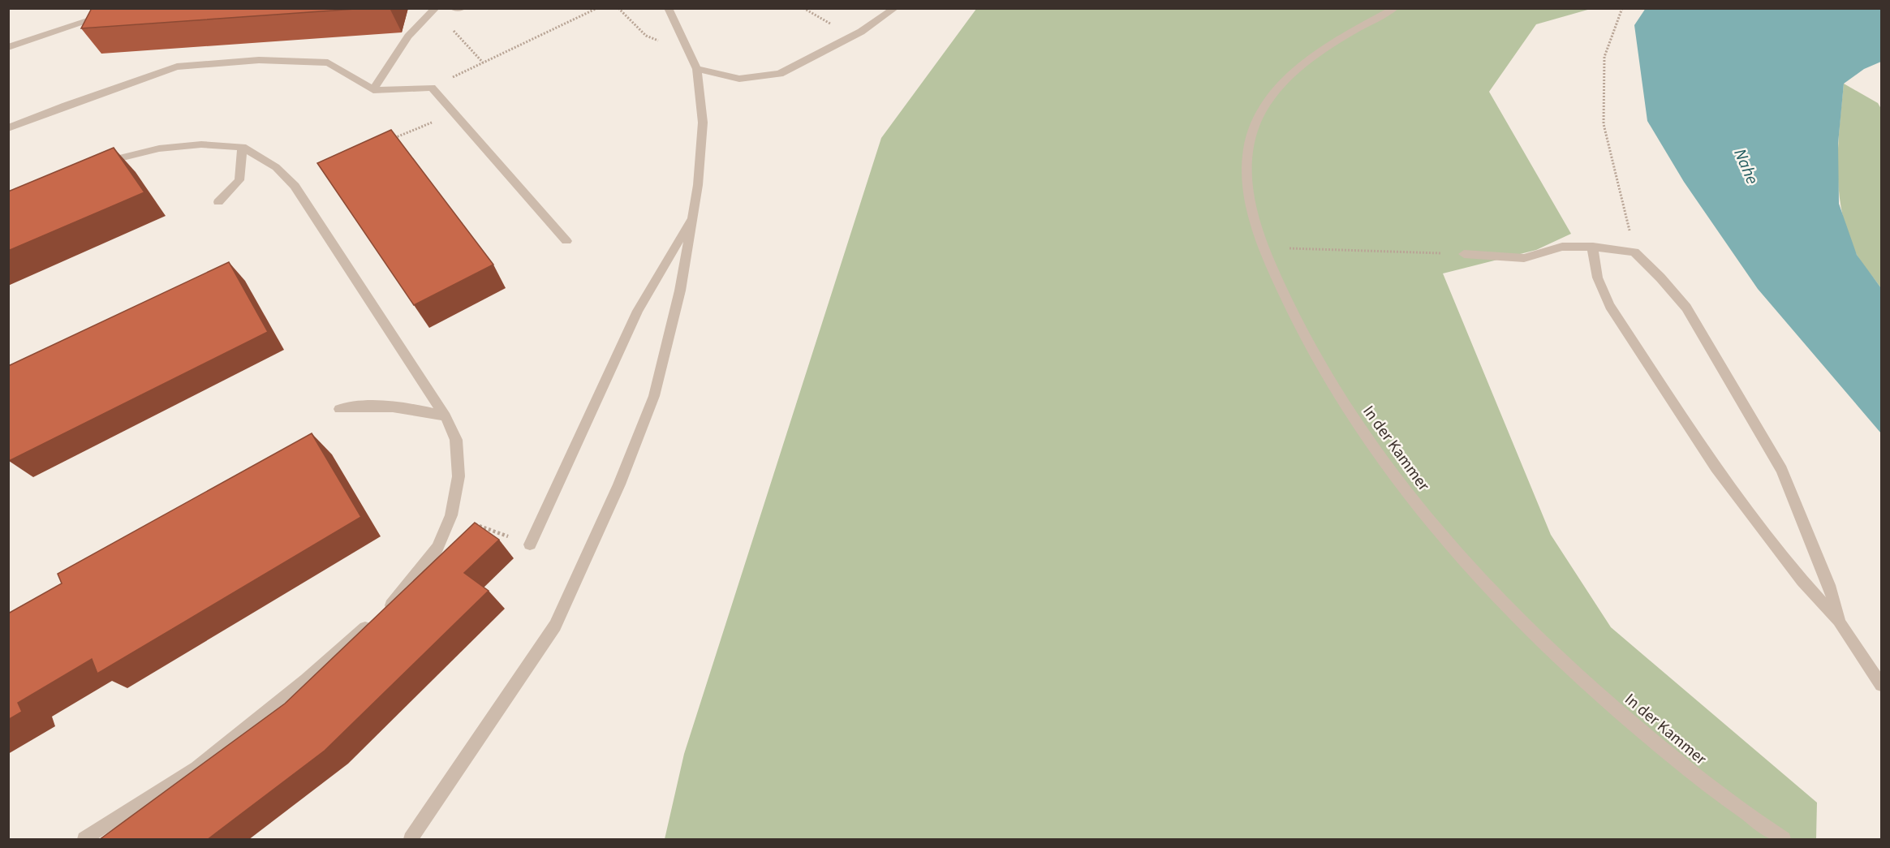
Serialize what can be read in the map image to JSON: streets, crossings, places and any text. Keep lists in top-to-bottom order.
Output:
{
  "streets": {
    "street": ["In der Kammer"]
  },
  "water": ["Nahe"]
}
